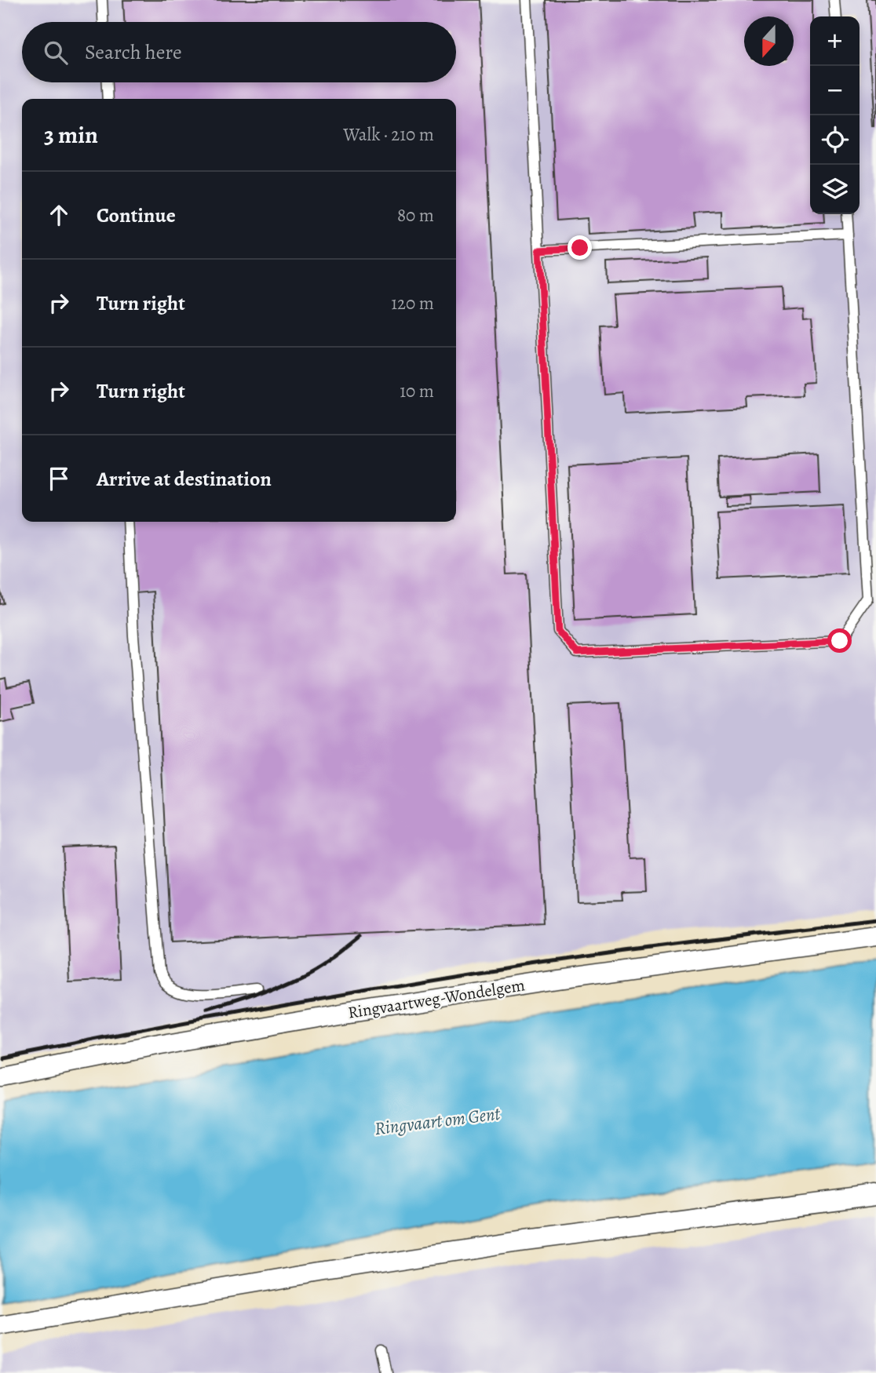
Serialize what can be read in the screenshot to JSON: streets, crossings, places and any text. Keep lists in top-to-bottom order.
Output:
{
  "streets": {
    "street": ["Ringvaartweg-Wondelgem"]
  },
  "water": ["Ringvaart om Gent"],
  "north": "bottom",
  "page": {
    "map_buttons": ["+", "−"],
    "search": "Search here",
    "heading": ["3 min", "Walk · 210 m"],
    "list": [
      ["Continue", "80 m"],
      ["Turn right", "120 m"],
      ["Turn right", "10 m"],
      "Arrive at destination"
    ]
  }
}
